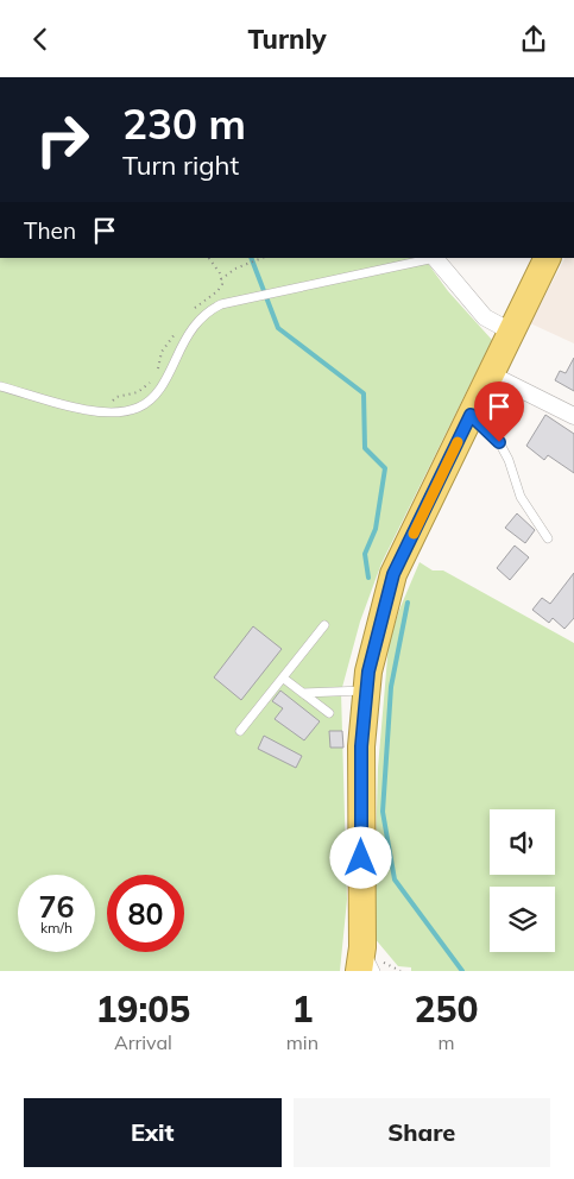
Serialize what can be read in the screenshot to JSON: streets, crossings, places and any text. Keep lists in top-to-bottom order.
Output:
{
  "page": {
    "header": "Turnly",
    "turn": ["230 m", "Turn right"],
    "then": "Then",
    "speed": "76 km/h",
    "limit": "80",
    "eta": [
      "19:05",
      "Arrival",
      "1",
      "min",
      "250",
      "m"
    ],
    "buttons": ["Exit", "Share"]
  }
}
